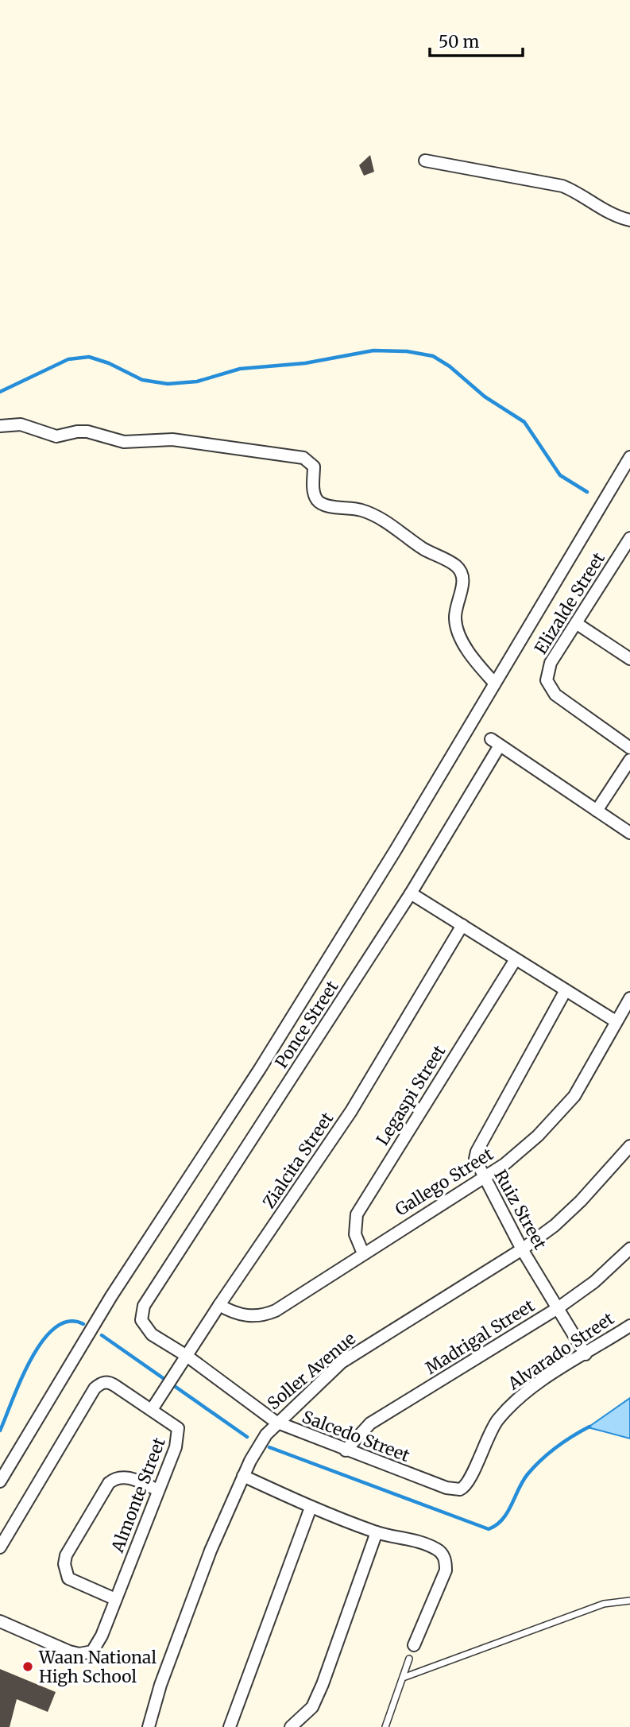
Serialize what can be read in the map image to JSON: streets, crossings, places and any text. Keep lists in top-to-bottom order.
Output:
{
  "streets": {
    "street": [
      "Elizalde Street",
      "Ponce Street",
      "Legaspi Street",
      "Zialcita Street",
      "Gallego Street",
      "Ruiz Street",
      "Madrigal Street",
      "Alvarado Street",
      "Soller Avenue",
      "Salcedo Street",
      "Almonte Street"
    ]
  },
  "crossings": [
    ["Ponce Street", "Salcedo Street"],
    ["Legaspi Street", "Gallego Street"],
    ["Zialcita Street", "Gallego Street"],
    ["Zialcita Street", "Salcedo Street"],
    ["Zialcita Street", "Almonte Street"],
    ["Gallego Street", "Ruiz Street"],
    ["Ruiz Street", "Madrigal Street"],
    ["Ruiz Street", "Alvarado Street"],
    ["Ruiz Street", "Soller Avenue"],
    ["Madrigal Street", "Salcedo Street"],
    ["Alvarado Street", "Salcedo Street"],
    ["Soller Avenue", "Salcedo Street"]
  ],
  "places": ["Waan National High School"],
  "scale_bar": "50 m"
}
